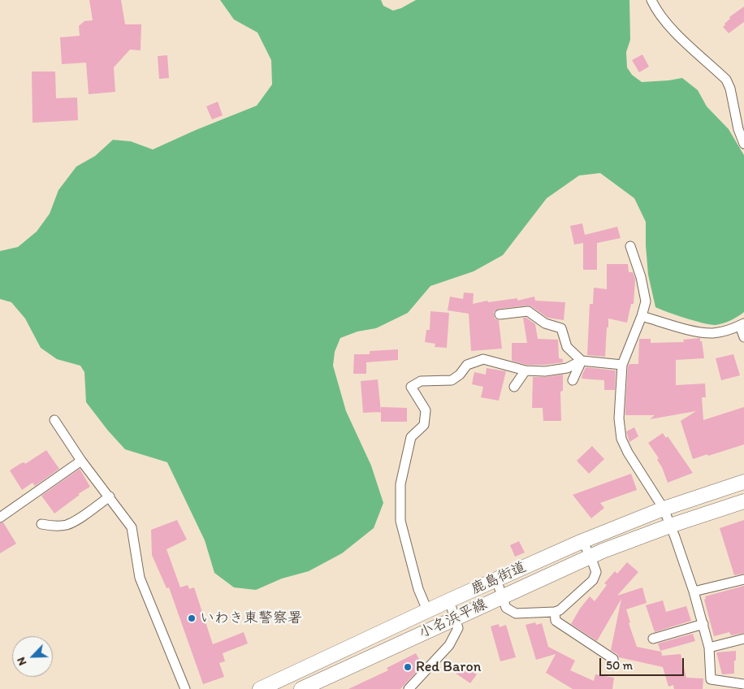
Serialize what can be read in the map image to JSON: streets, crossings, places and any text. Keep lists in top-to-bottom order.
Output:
{
  "streets": {
    "main road": ["鹿島街道", "小名浜平線"]
  },
  "places": ["いわき東警察署", "Red Baron"],
  "scale_bar": "50 m",
  "north": "bottom left"
}
